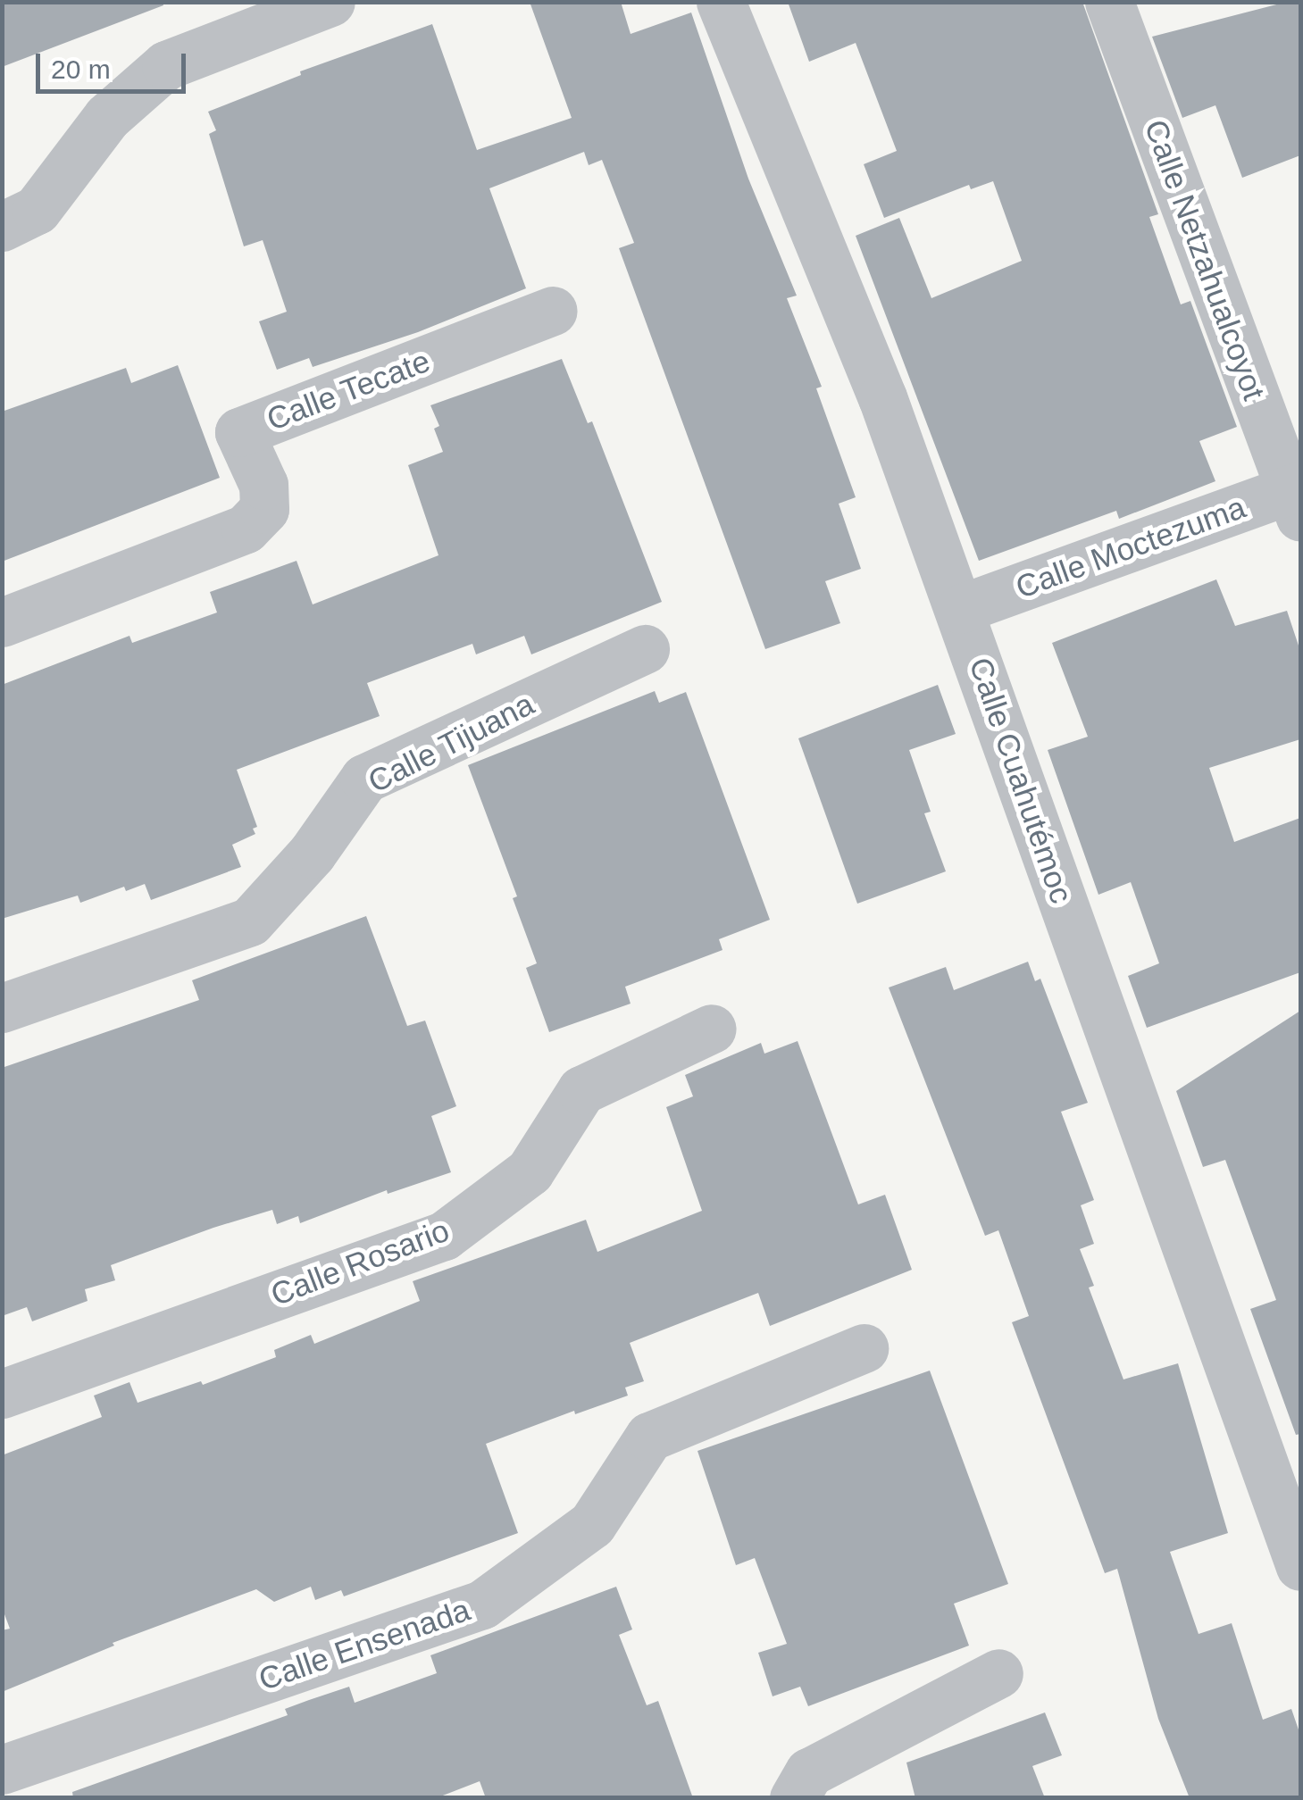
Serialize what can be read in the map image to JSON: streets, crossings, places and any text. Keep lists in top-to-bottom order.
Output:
{
  "streets": {
    "street": [
      "Calle Netzahualcoyot",
      "Calle Tecate",
      "Calle Moctezuma",
      "Calle Tijuana",
      "Calle Cuahutémoc",
      "Calle Rosario",
      "Calle Ensenada"
    ]
  },
  "crossings": [
    ["Calle Netzahualcoyot", "Calle Moctezuma"],
    ["Calle Moctezuma", "Calle Cuahutémoc"]
  ],
  "scale_bar": "20 m"
}
